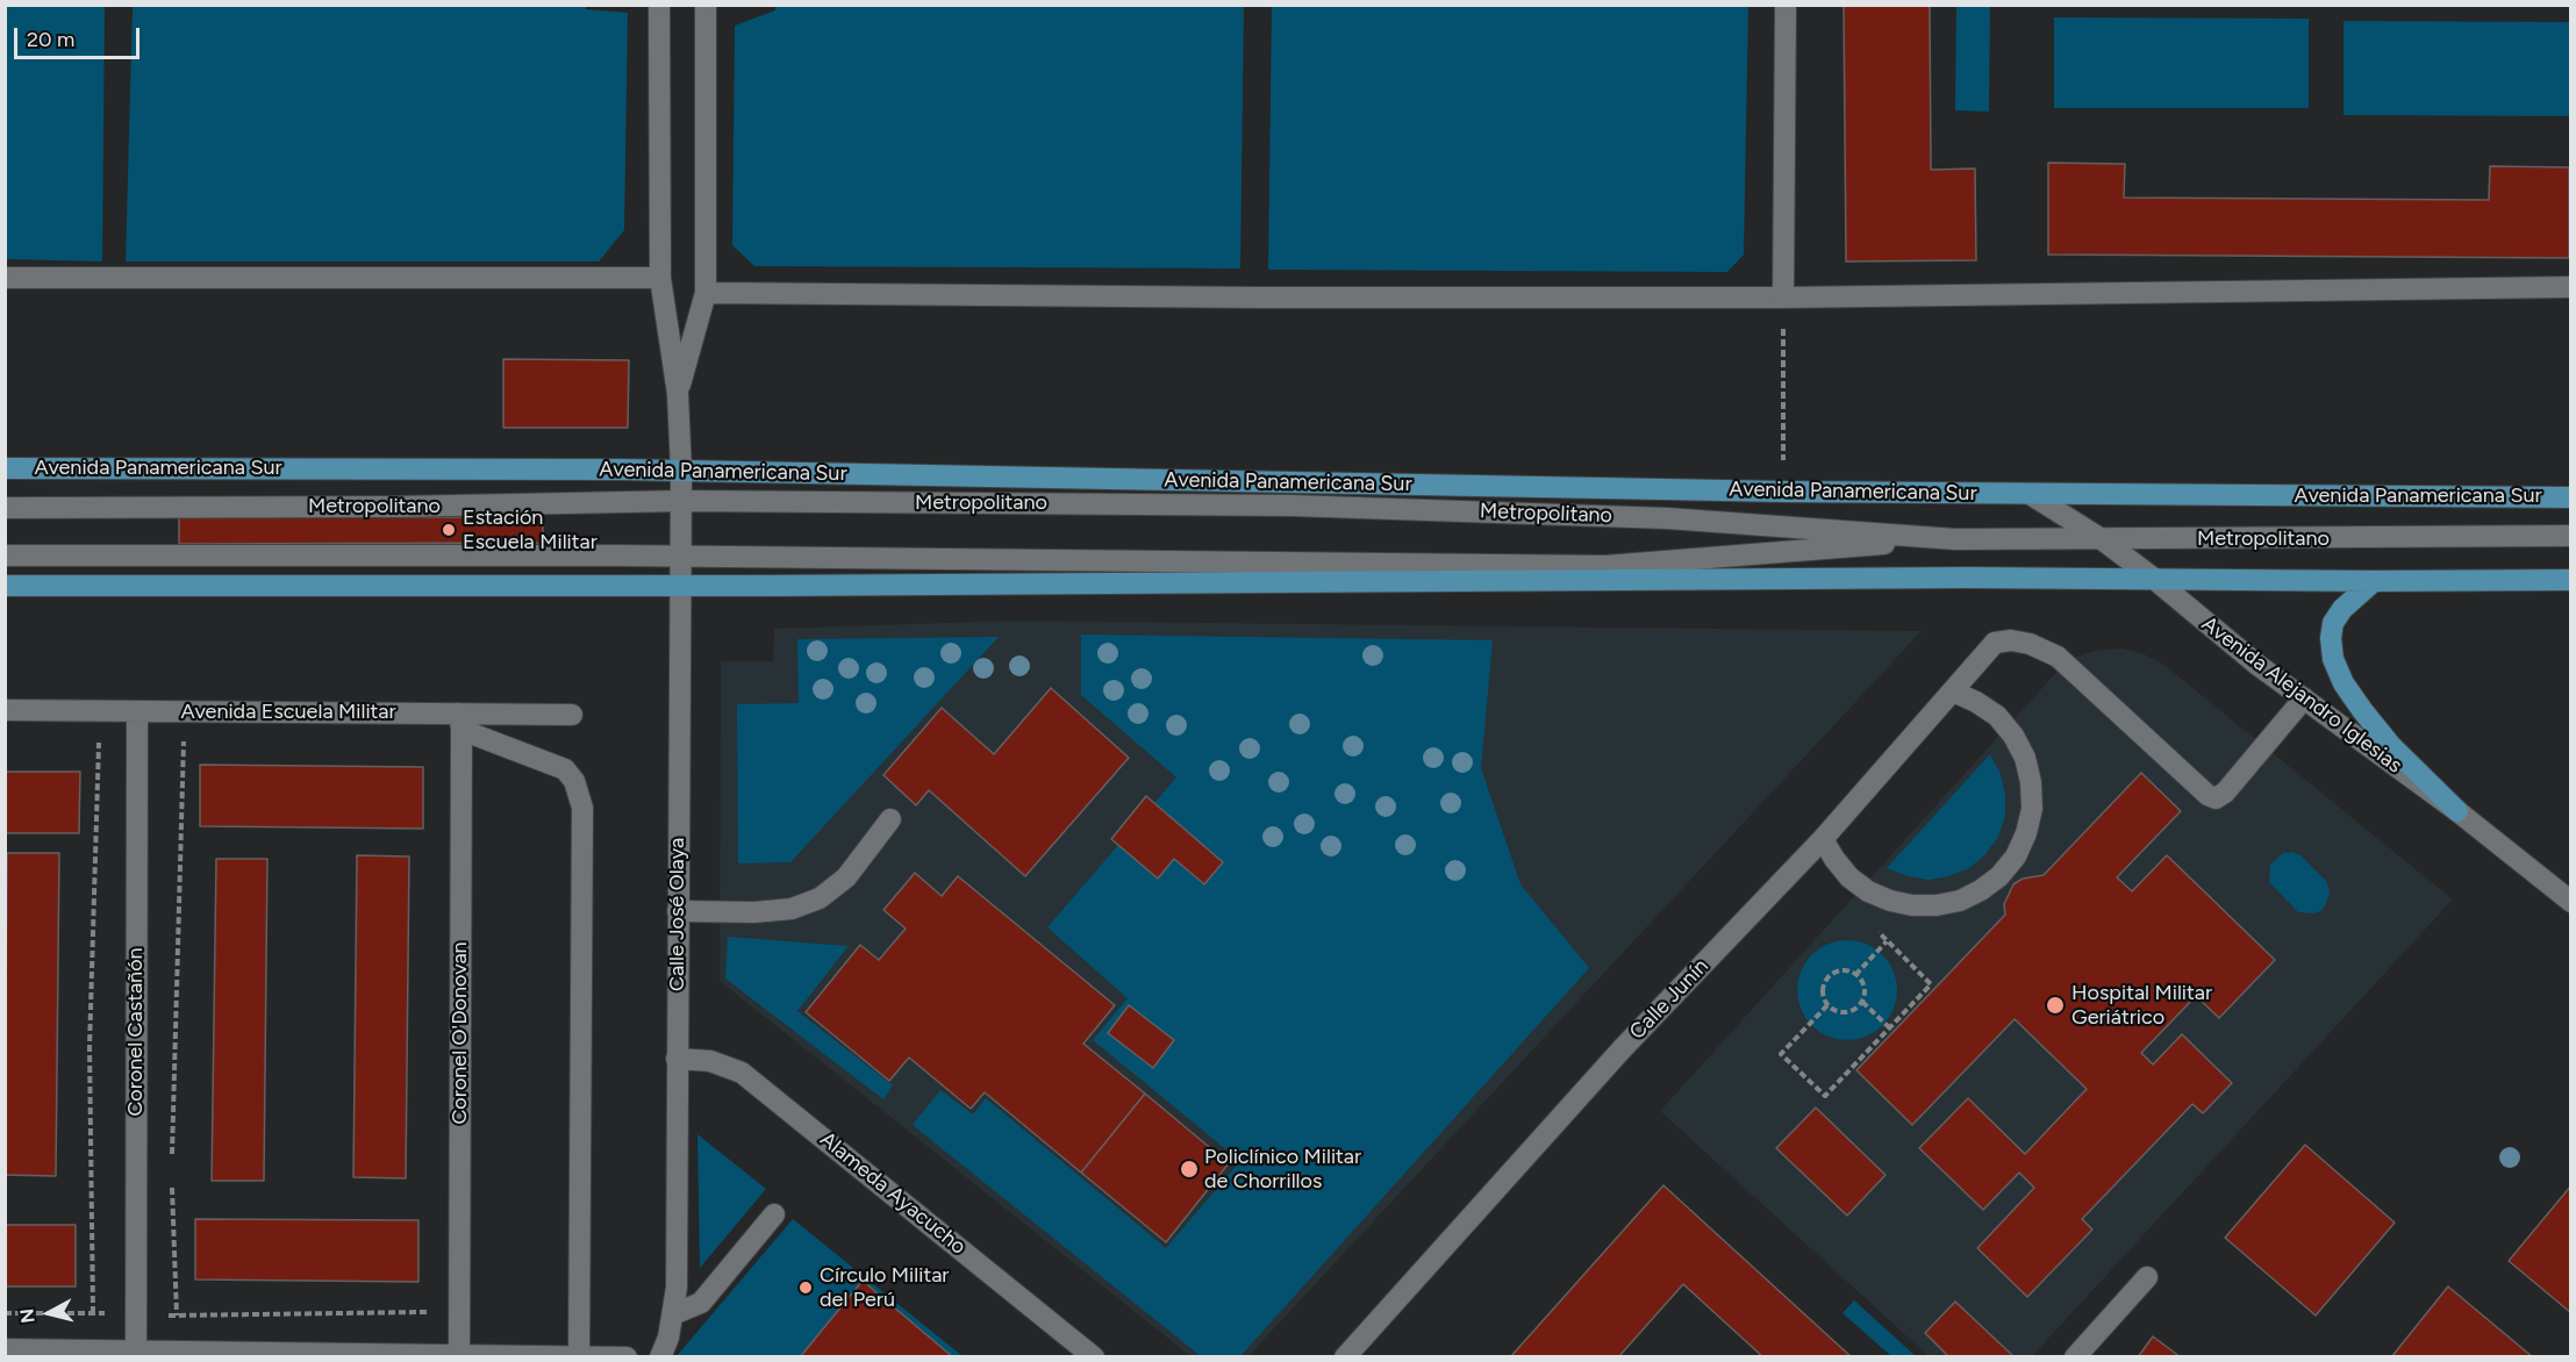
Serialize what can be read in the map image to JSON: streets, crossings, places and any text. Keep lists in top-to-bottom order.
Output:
{
  "streets": {
    "main road": ["Avenida Panamericana Sur"],
    "street": [
      "Metropolitano",
      "Avenida Alejandro Iglesias",
      "Avenida Escuela Militar",
      "Calle José Olaya",
      "Calle Junín",
      "Coronel Castañón",
      "Coronel O'Donovan",
      "Alameda Ayacucho"
    ]
  },
  "crossings": [
    ["Avenida Panamericana Sur", "Avenida Alejandro Iglesias"],
    ["Avenida Panamericana Sur", "Calle José Olaya"],
    ["Metropolitano", "Avenida Alejandro Iglesias"],
    ["Metropolitano", "Calle José Olaya"],
    ["Avenida Alejandro Iglesias", "Calle Junín"],
    ["Avenida Escuela Militar", "Coronel Castañón"],
    ["Avenida Escuela Militar", "Coronel O'Donovan"],
    ["Calle José Olaya", "Alameda Ayacucho"]
  ],
  "places": [
    "Estación Escuela Militar",
    "Hospital Militar Geriátrico",
    "Policlínico Militar de Chorrillos",
    "Círculo Militar del Perú"
  ],
  "scale_bar": "20 m",
  "north": "left"
}
